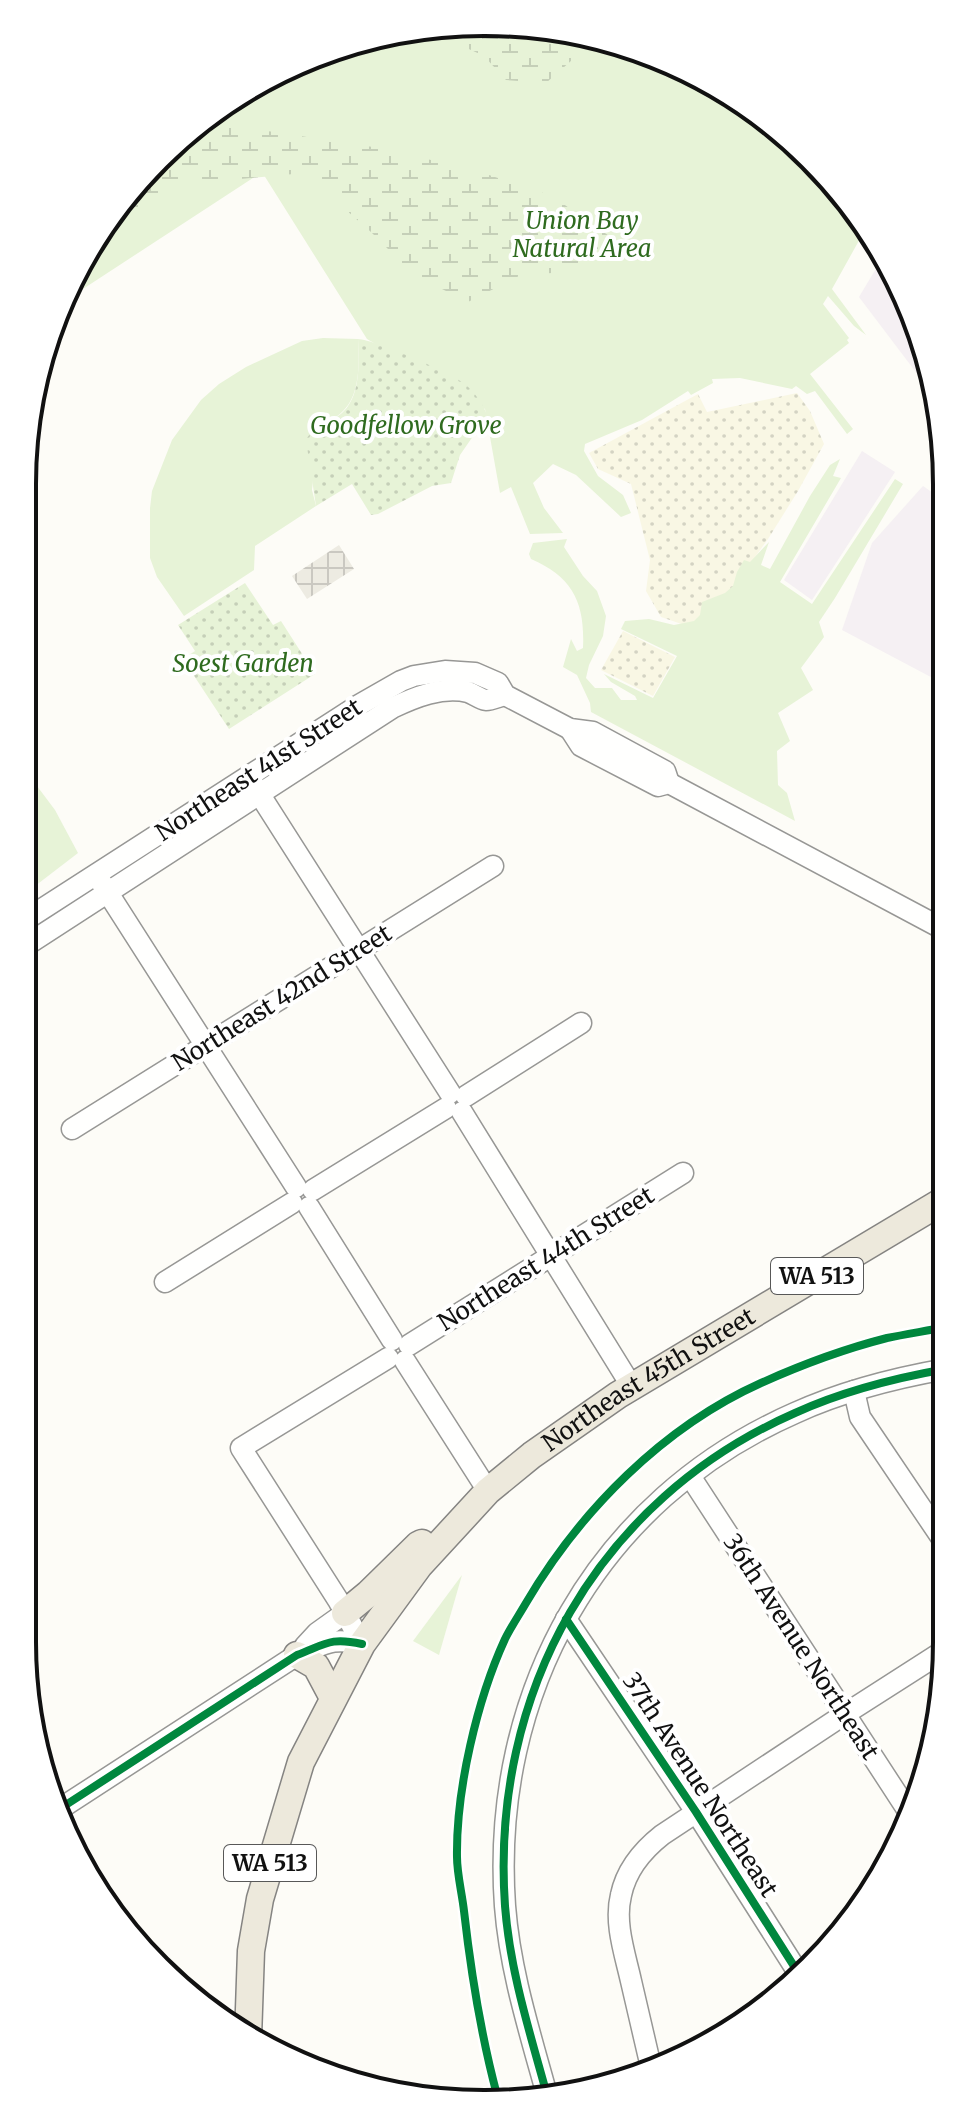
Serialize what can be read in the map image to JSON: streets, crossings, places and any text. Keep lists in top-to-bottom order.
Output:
{
  "streets": {
    "main road": ["WA 513", "Northeast 45th Street"],
    "street": [
      "Northeast 41st Street",
      "Northeast 42nd Street",
      "Northeast 44th Street",
      "36th Avenue Northeast",
      "37th Avenue Northeast"
    ]
  },
  "crossings": [
    ["WA 513", "Northeast 45th Street"]
  ],
  "parks": ["Union Bay Natural Area", "Goodfellow Grove", "Soest Garden"]
}
